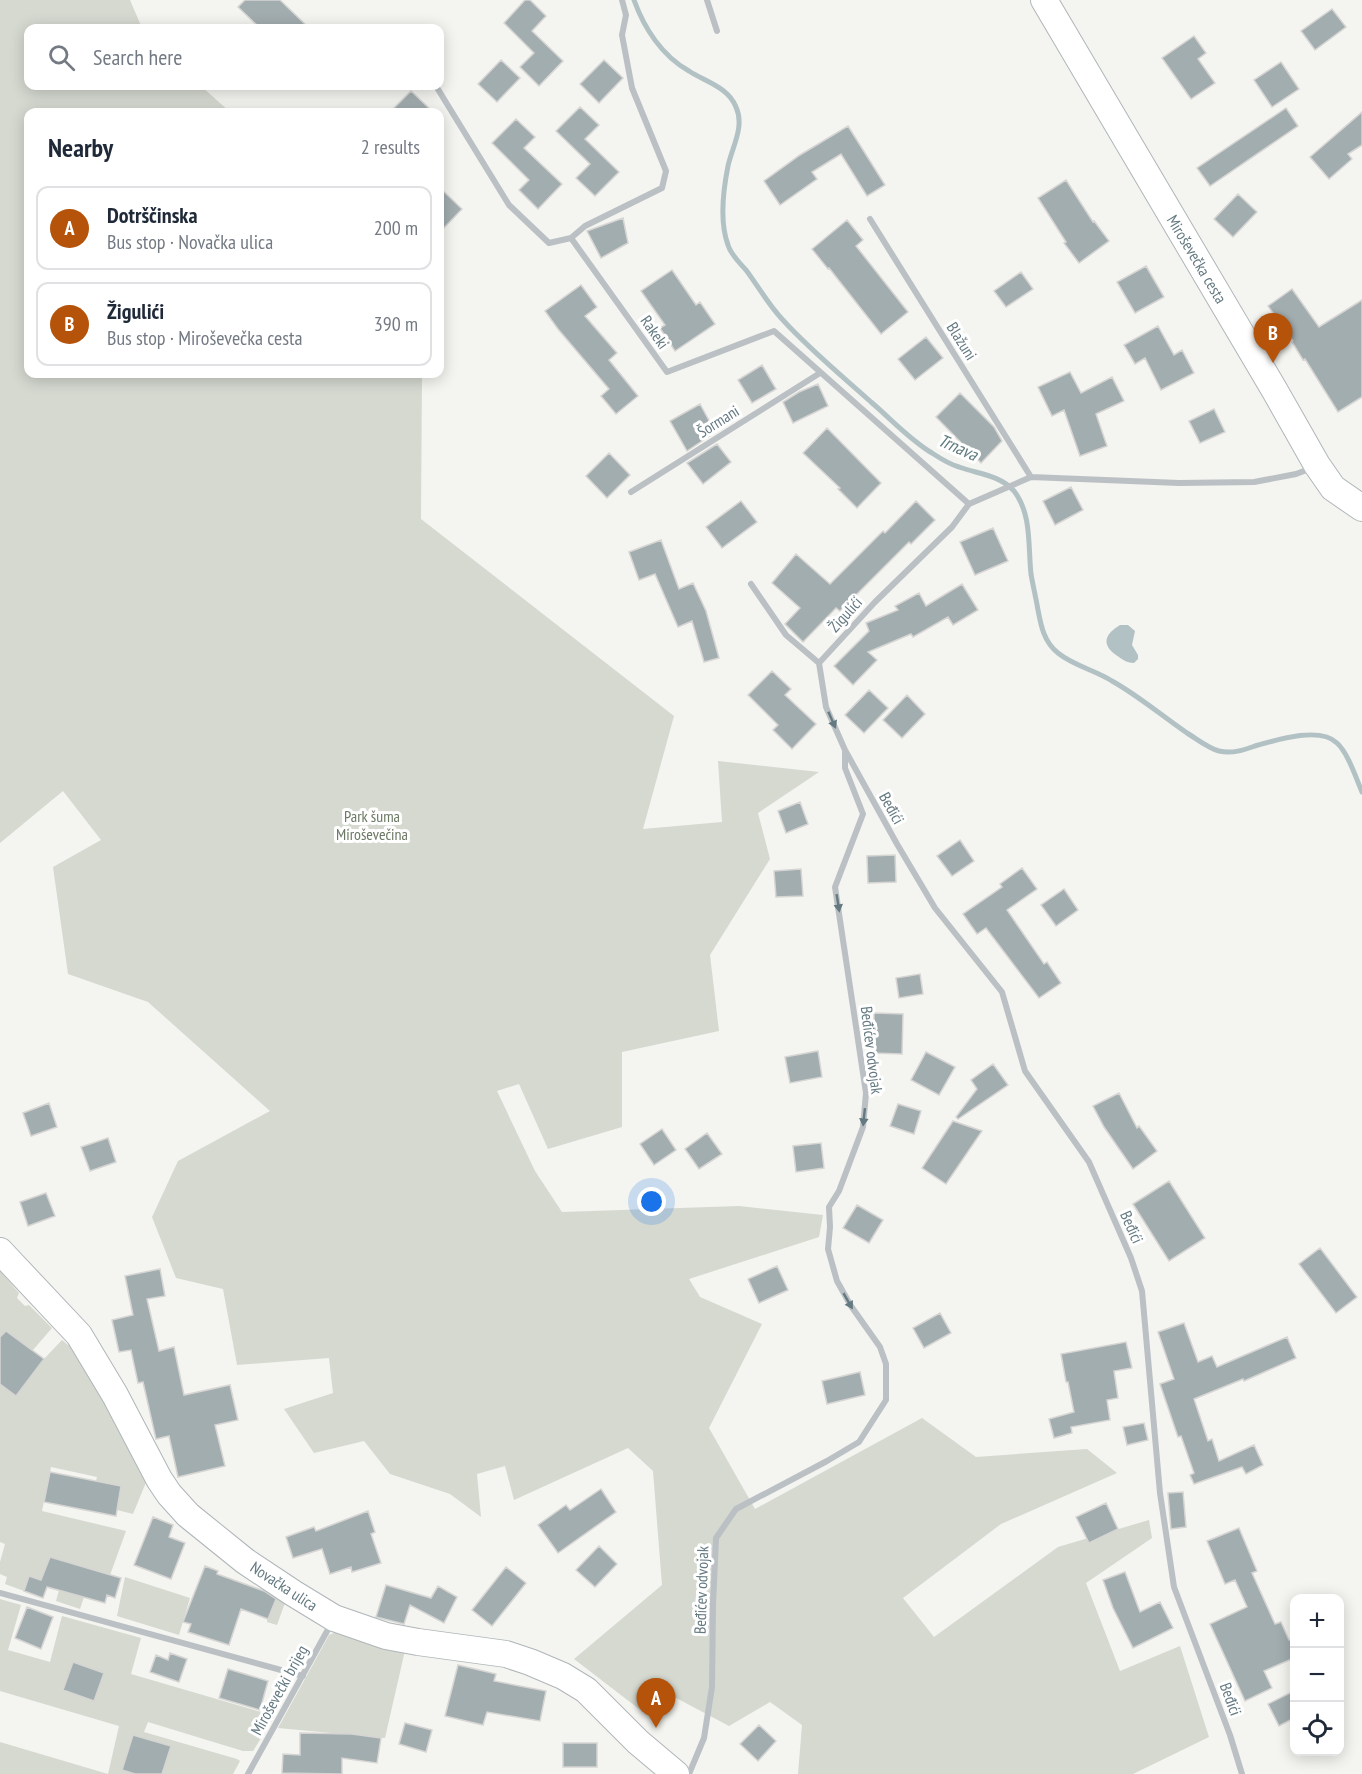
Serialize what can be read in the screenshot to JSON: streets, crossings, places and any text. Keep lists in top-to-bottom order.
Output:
{
  "streets": {
    "street": [
      "Miroševečka cesta",
      "Rakeki",
      "Blažuni",
      "Šormani",
      "Žigulići",
      "Beđići",
      "Beđićev odvojak",
      "Novačka ulica",
      "Miroševečki brijeg"
    ]
  },
  "crossings": [
    ["Rakeki", "Šormani"],
    ["Rakeki", "Žigulići"],
    ["Žigulići", "Beđićev odvojak"],
    ["Beđići", "Beđićev odvojak"],
    ["Novačka ulica", "Miroševečki brijeg"]
  ],
  "one_way": ["Beđićev odvojak"],
  "water": ["Trnava"],
  "parks": ["Park šuma Miroševečina"],
  "page": {
    "search": "Search here",
    "heading": ["Nearby", "2 results"],
    "list": [
      {
        "mark": "A",
        "name": "Dotrščinska",
        "note": "Bus stop · Novačka ulica",
        "value": "200 m"
      },
      {
        "mark": "B",
        "name": "Žigulići",
        "note": "Bus stop · Miroševečka cesta",
        "value": "390 m"
      }
    ],
    "pins": ["B", "A"],
    "map_buttons": ["+", "−"]
  }
}
